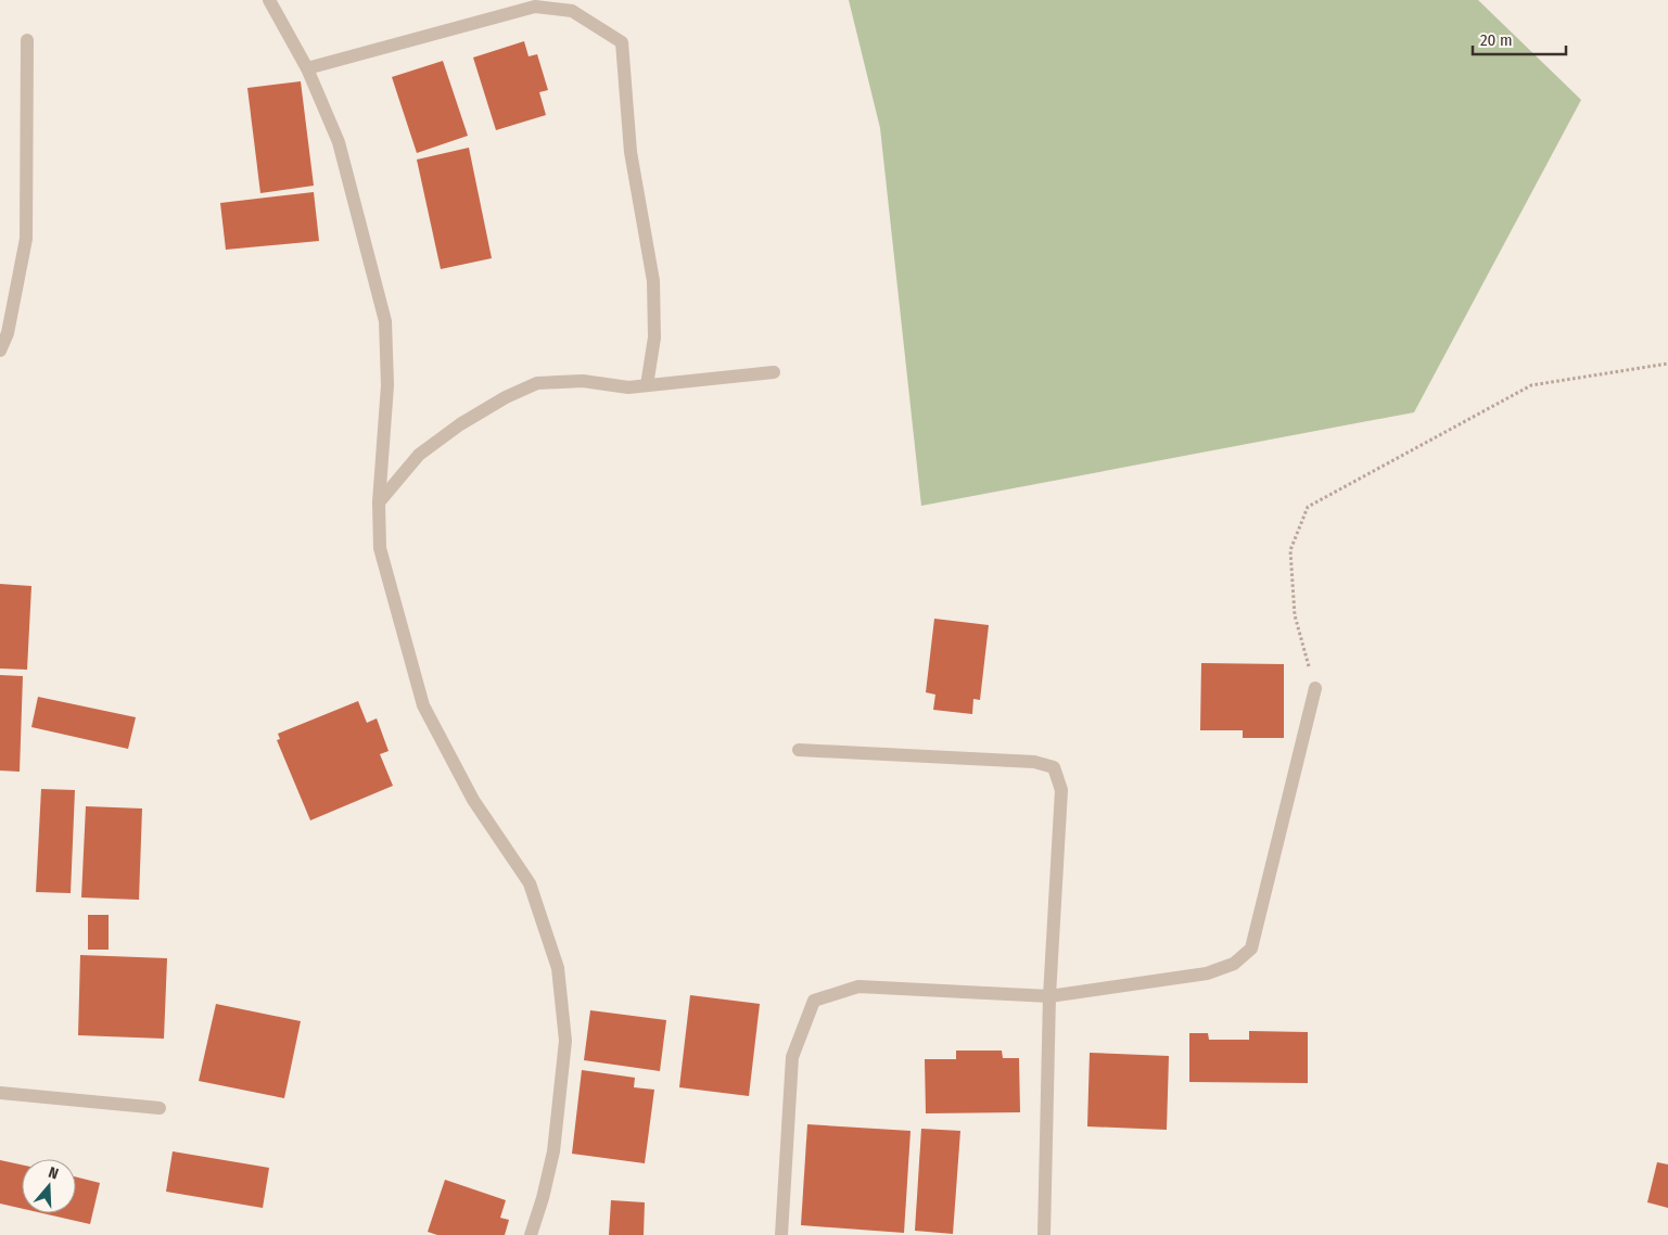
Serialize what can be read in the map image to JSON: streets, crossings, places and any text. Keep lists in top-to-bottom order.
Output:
{
  "scale_bar": "20 m",
  "north": "top"
}
